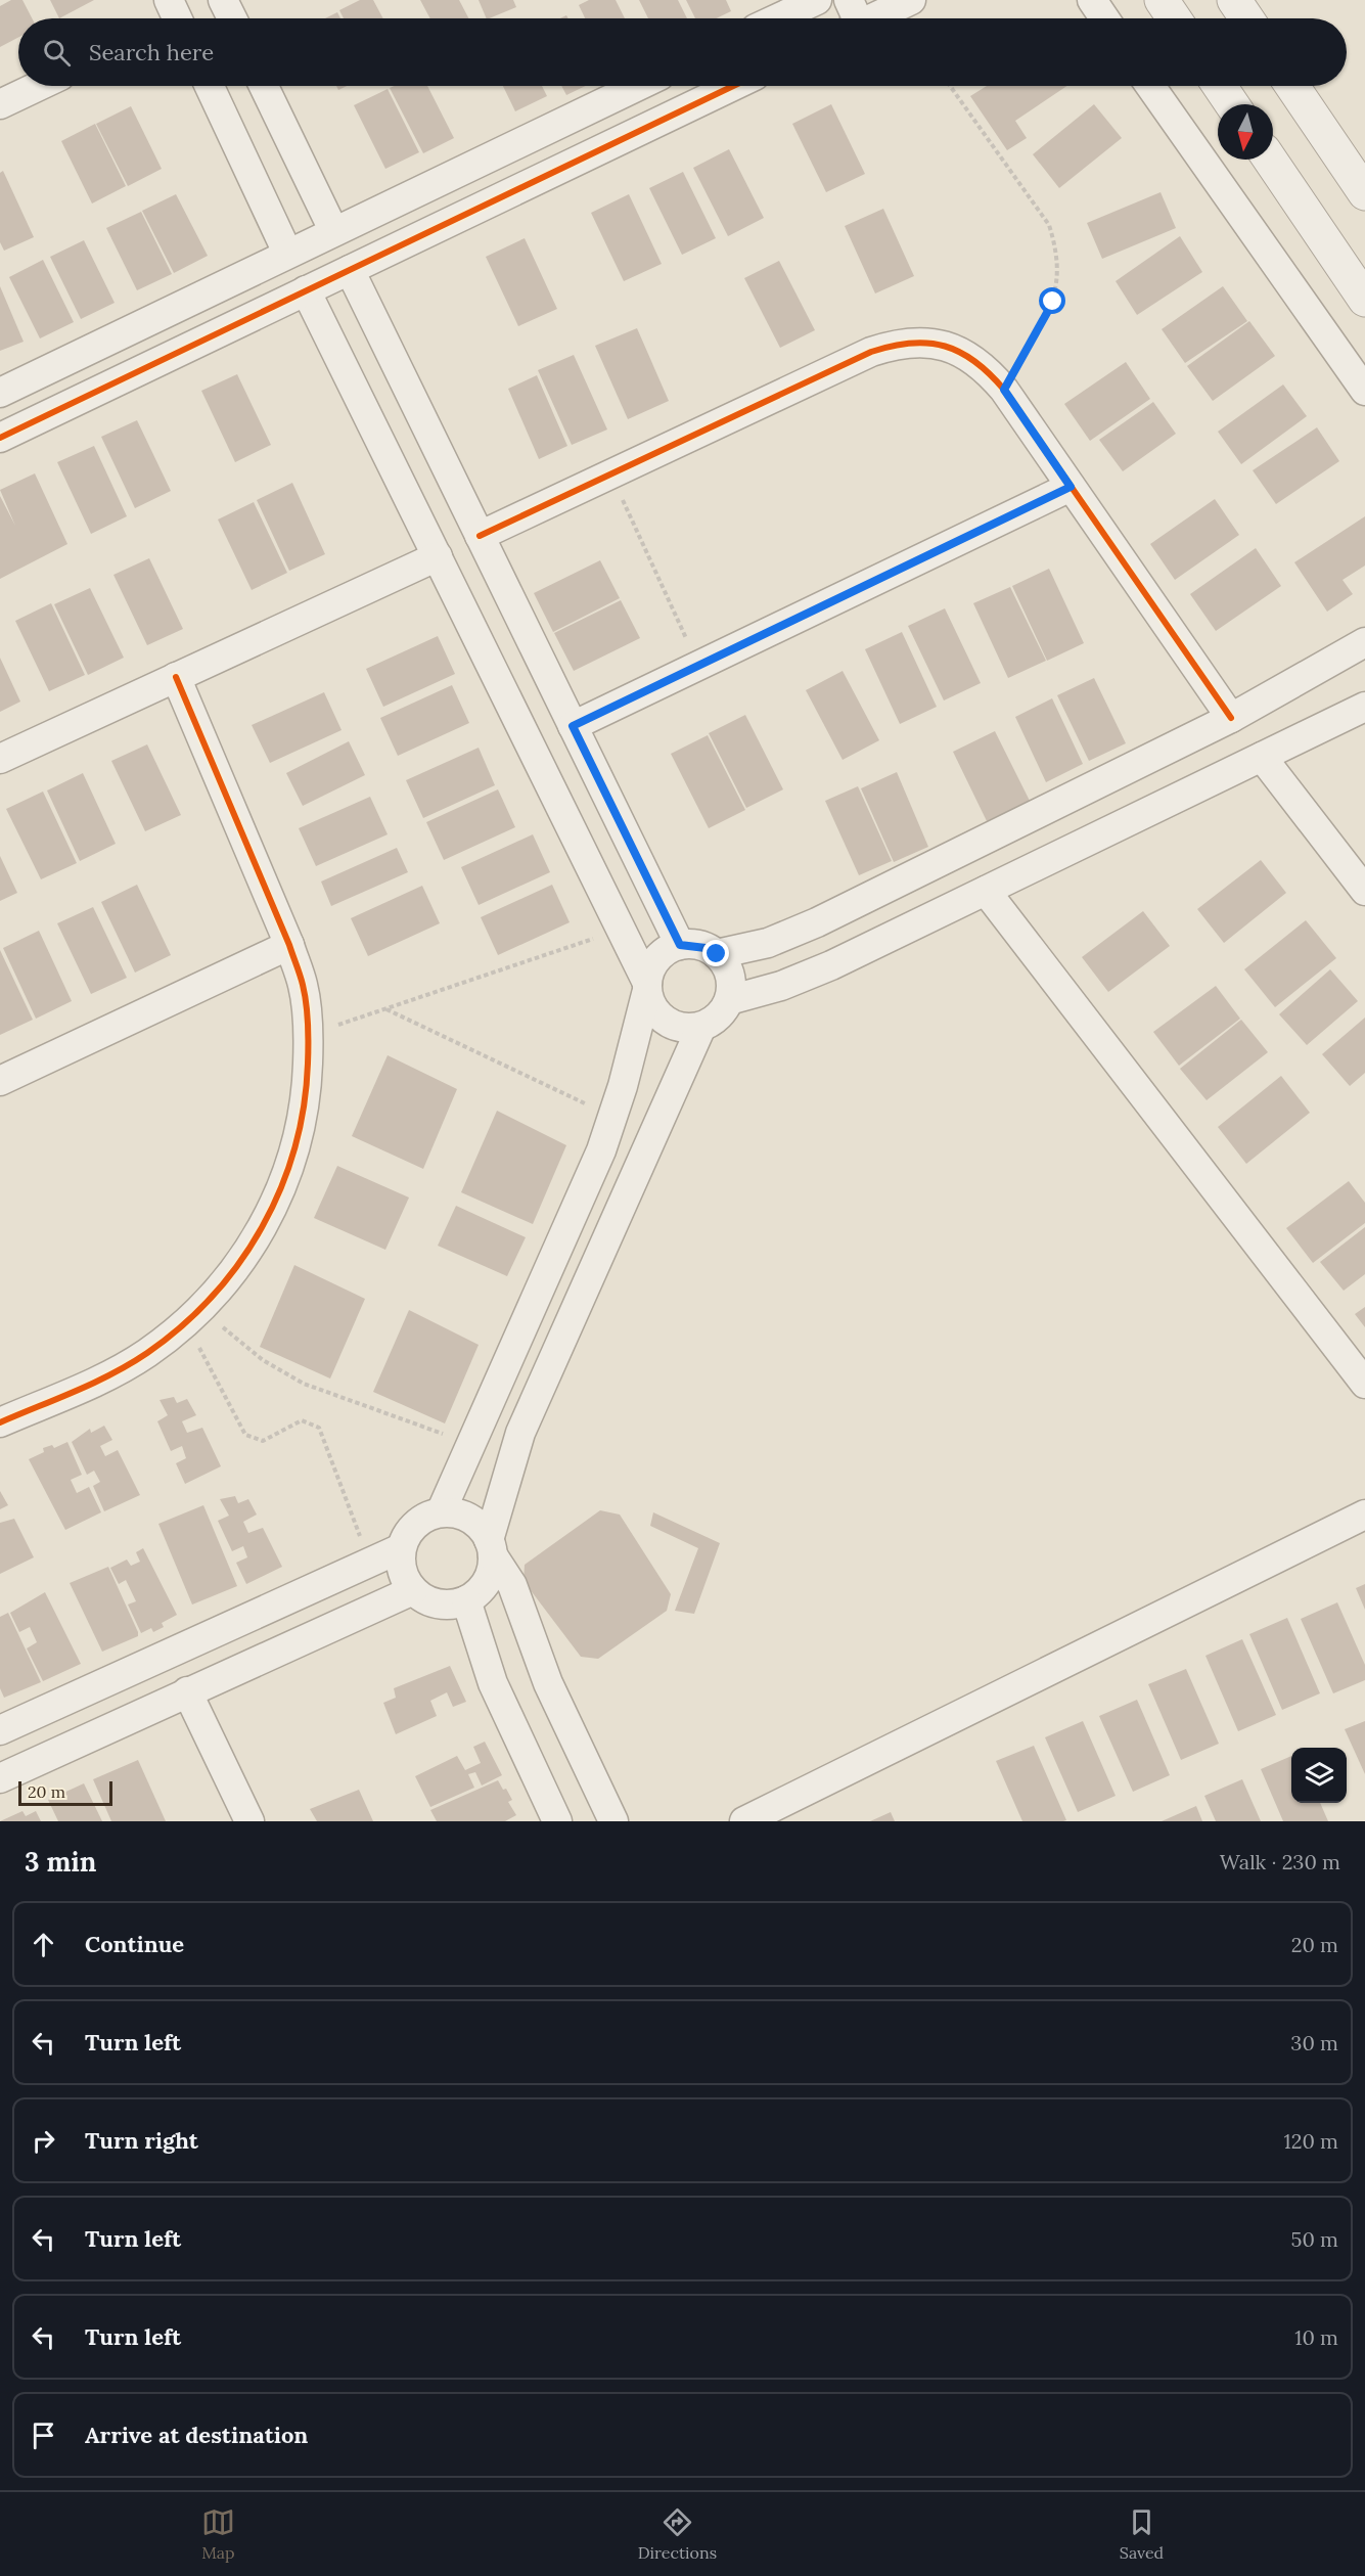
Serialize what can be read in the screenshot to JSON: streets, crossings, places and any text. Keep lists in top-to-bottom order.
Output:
{
  "scale_bar": "20 m",
  "north": "bottom",
  "page": {
    "search": "Search here",
    "scale": "20 m",
    "heading": ["3 min", "Walk · 230 m"],
    "list": [
      ["Continue", "20 m"],
      ["Turn left", "30 m"],
      ["Turn right", "120 m"],
      ["Turn left", "50 m"],
      ["Turn left", "10 m"],
      "Arrive at destination"
    ],
    "nav": ["Map", "Directions", "Saved"]
  }
}
